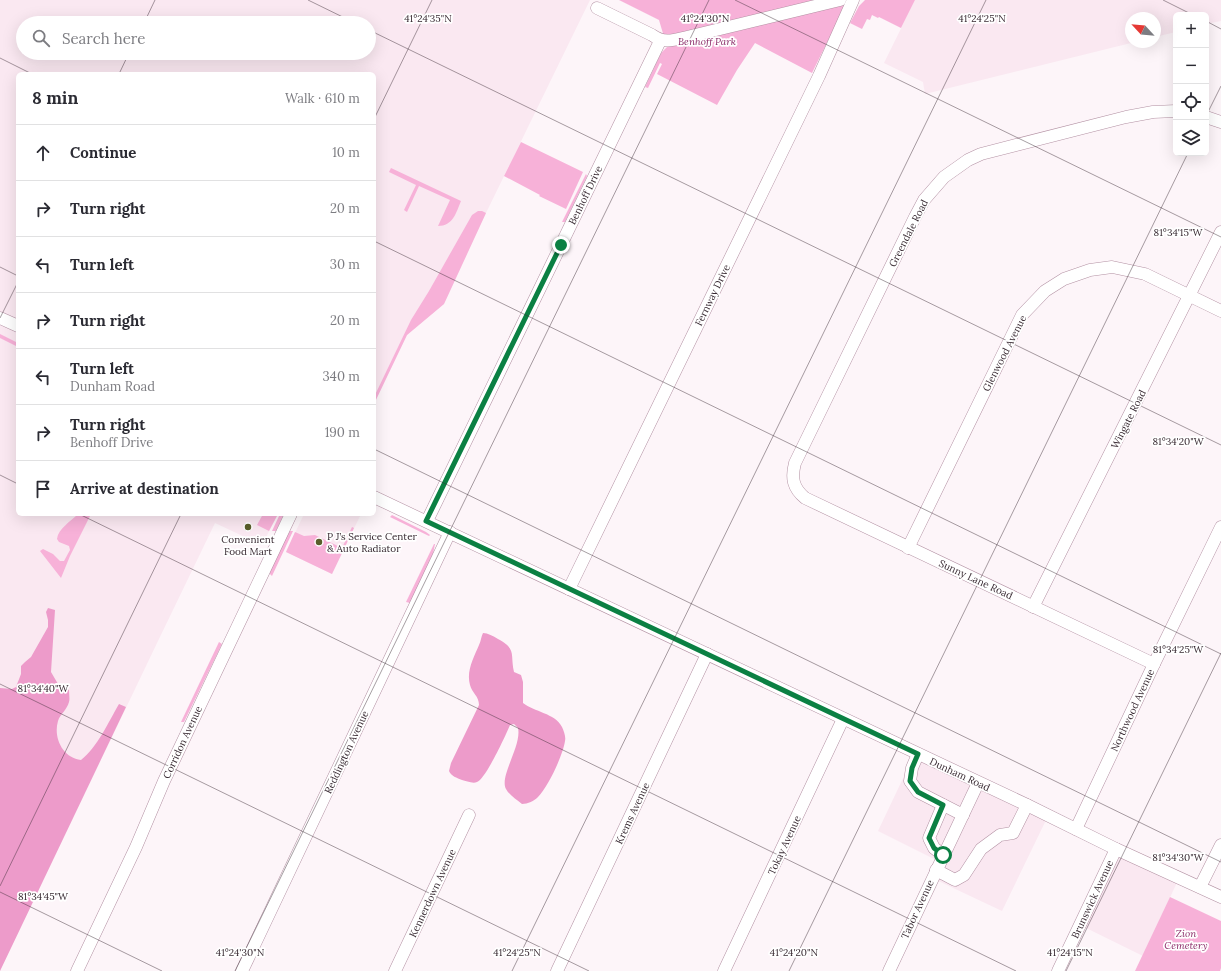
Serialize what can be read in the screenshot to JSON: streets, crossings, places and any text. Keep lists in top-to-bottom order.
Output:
{
  "streets": {
    "street": [
      "Benhoff Drive",
      "Greendale Road",
      "Fernway Drive",
      "Glenwood Avenue",
      "Wingate Road",
      "Sunny Lane Road",
      "Northwood Avenue",
      "Corridon Avenue",
      "Reddington Avenue",
      "Dunham Road",
      "Krems Avenue",
      "Tokay Avenue",
      "Kennerdown Avenue",
      "Brunswick Avenue",
      "Tabor Avenue"
    ]
  },
  "crossings": [
    ["Benhoff Drive", "Dunham Road"],
    ["Greendale Road", "Sunny Lane Road"],
    ["Fernway Drive", "Dunham Road"],
    ["Glenwood Avenue", "Wingate Road"],
    ["Glenwood Avenue", "Sunny Lane Road"],
    ["Wingate Road", "Sunny Lane Road"],
    ["Sunny Lane Road", "Northwood Avenue"],
    ["Northwood Avenue", "Dunham Road"],
    ["Reddington Avenue", "Dunham Road"],
    ["Dunham Road", "Krems Avenue"],
    ["Dunham Road", "Tokay Avenue"],
    ["Dunham Road", "Brunswick Avenue"],
    ["Dunham Road", "Tabor Avenue"]
  ],
  "parks": ["Benhoff Park", "Zion Cemetery"],
  "places": ["Convenient Food Mart", "P J’s Service Center & Auto Radiator"],
  "north": "top left",
  "page": {
    "map_buttons": ["+", "−"],
    "search": "Search here",
    "heading": ["8 min", "Walk · 610 m"],
    "list": [
      ["Continue", "10 m"],
      ["Turn right", "20 m"],
      ["Turn left", "30 m"],
      ["Turn right", "20 m"],
      ["Turn left", "Dunham Road", "340 m"],
      ["Turn right", "Benhoff Drive", "190 m"],
      "Arrive at destination"
    ]
  },
  "coordinates": [
    "41°24'35\"N",
    "41°24'30\"N",
    "41°24'25\"N",
    "81°34'15\"W",
    "81°34'20\"W",
    "81°34'25\"W",
    "81°34'40\"W",
    "81°34'30\"W",
    "81°34'45\"W",
    "41°24'20\"N",
    "41°24'15\"N"
  ]
}
